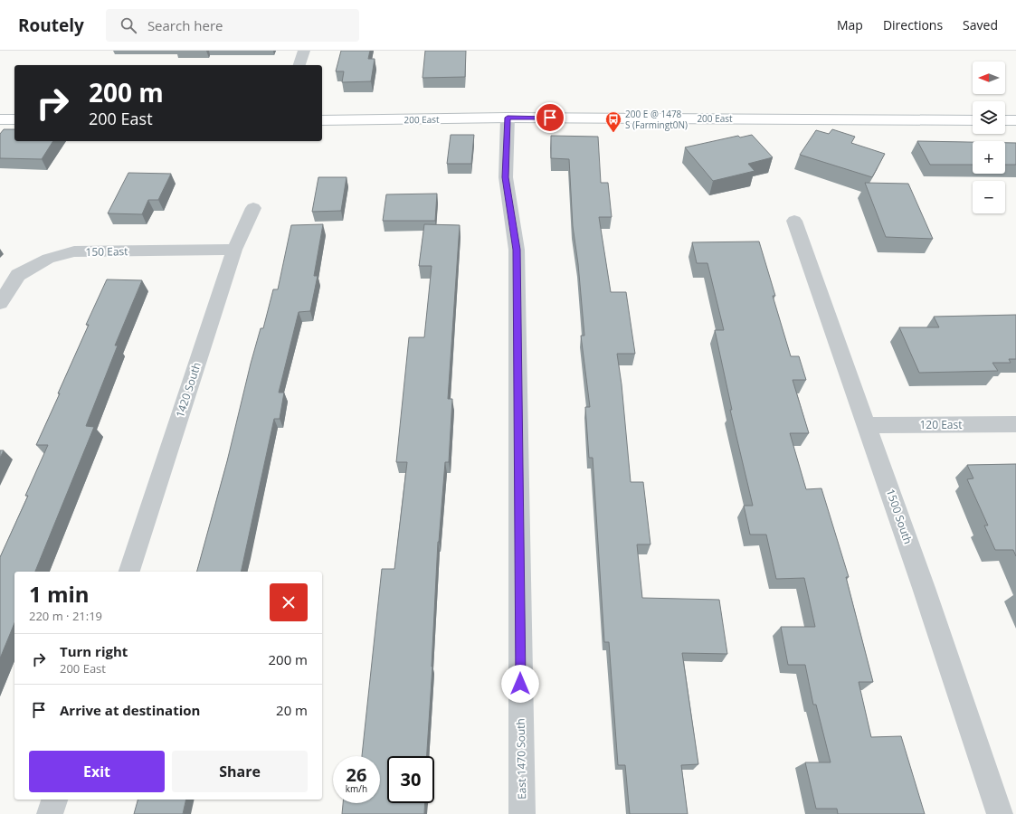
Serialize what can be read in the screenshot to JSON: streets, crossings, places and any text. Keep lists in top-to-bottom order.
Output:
{
  "streets": {
    "main road": ["200 East"],
    "street": [
      "150 East",
      "1420 South",
      "120 East",
      "1500 South",
      "East 1470 South"
    ]
  },
  "crossings": [
    ["200 East", "East 1470 South"],
    ["150 East", "1420 South"],
    ["120 East", "1500 South"]
  ],
  "places": {
    "bus stop": ["200 E @ 1478 S (Farmingt0N)"]
  },
  "north": "left",
  "page": {
    "header": "Routely",
    "search": "Search here",
    "nav": ["Map", "Directions", "Saved"],
    "map_buttons": ["+", "−"],
    "turn": ["200 m", "200 East"],
    "heading": ["1 min", "220 m · 21:19"],
    "list": [
      {
        "name": "Turn right",
        "note": "200 East",
        "value": "200 m"
      },
      {
        "name": "Arrive at destination",
        "value": "20 m"
      }
    ],
    "buttons": ["Exit", "Share"],
    "speed": "26 km/h",
    "limit": "30"
  }
}
